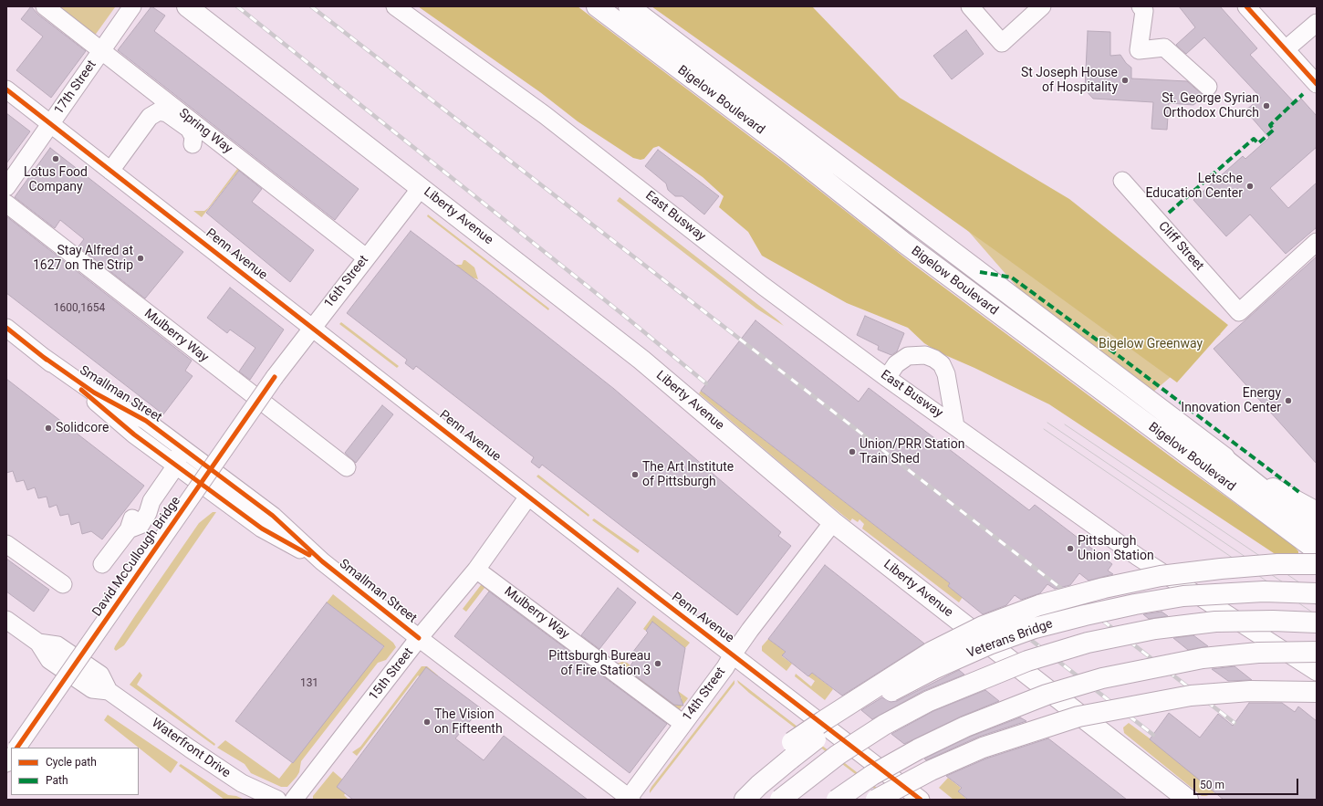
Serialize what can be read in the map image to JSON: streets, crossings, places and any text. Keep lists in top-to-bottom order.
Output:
{
  "streets": {
    "main road": ["Bigelow Boulevard", "Liberty Avenue", "Veterans Bridge"],
    "street": [
      "17th Street",
      "Spring Way",
      "East Busway",
      "Cliff Street",
      "Penn Avenue",
      "16th Street",
      "Mulberry Way",
      "Smallman Street",
      "David McCullough Bridge",
      "15th Street",
      "14th Street",
      "Waterfront Drive"
    ]
  },
  "crossings": [
    ["17th Street", "Spring Way"],
    ["17th Street", "Penn Avenue"],
    ["Spring Way", "16th Street"],
    ["Liberty Avenue", "16th Street"],
    ["Liberty Avenue", "14th Street"],
    ["Penn Avenue", "16th Street"],
    ["Penn Avenue", "15th Street"],
    ["Penn Avenue", "14th Street"],
    ["16th Street", "David McCullough Bridge"],
    ["Mulberry Way", "15th Street"],
    ["Mulberry Way", "14th Street"],
    ["Smallman Street", "15th Street"],
    ["Smallman Street", "14th Street"]
  ],
  "parks": ["Bigelow Greenway"],
  "places": [
    "St Joseph House of Hospitality",
    "St. George Syrian Orthodox Church",
    "Lotus Food Company",
    "Letsche Education Center",
    "Stay Alfred at 1627 on The Strip",
    "Energy Innovation Center",
    "Solidcore",
    "Union/PRR Station Train Shed",
    "The Art Institute of Pittsburgh",
    "Pittsburgh Union Station",
    "Pittsburgh Bureau of Fire Station 3",
    "The Vision on Fifteenth"
  ],
  "house_numbers": ["1600,1654", "131"],
  "legend": ["Cycle path", "Path"],
  "scale_bar": "50 m"
}
